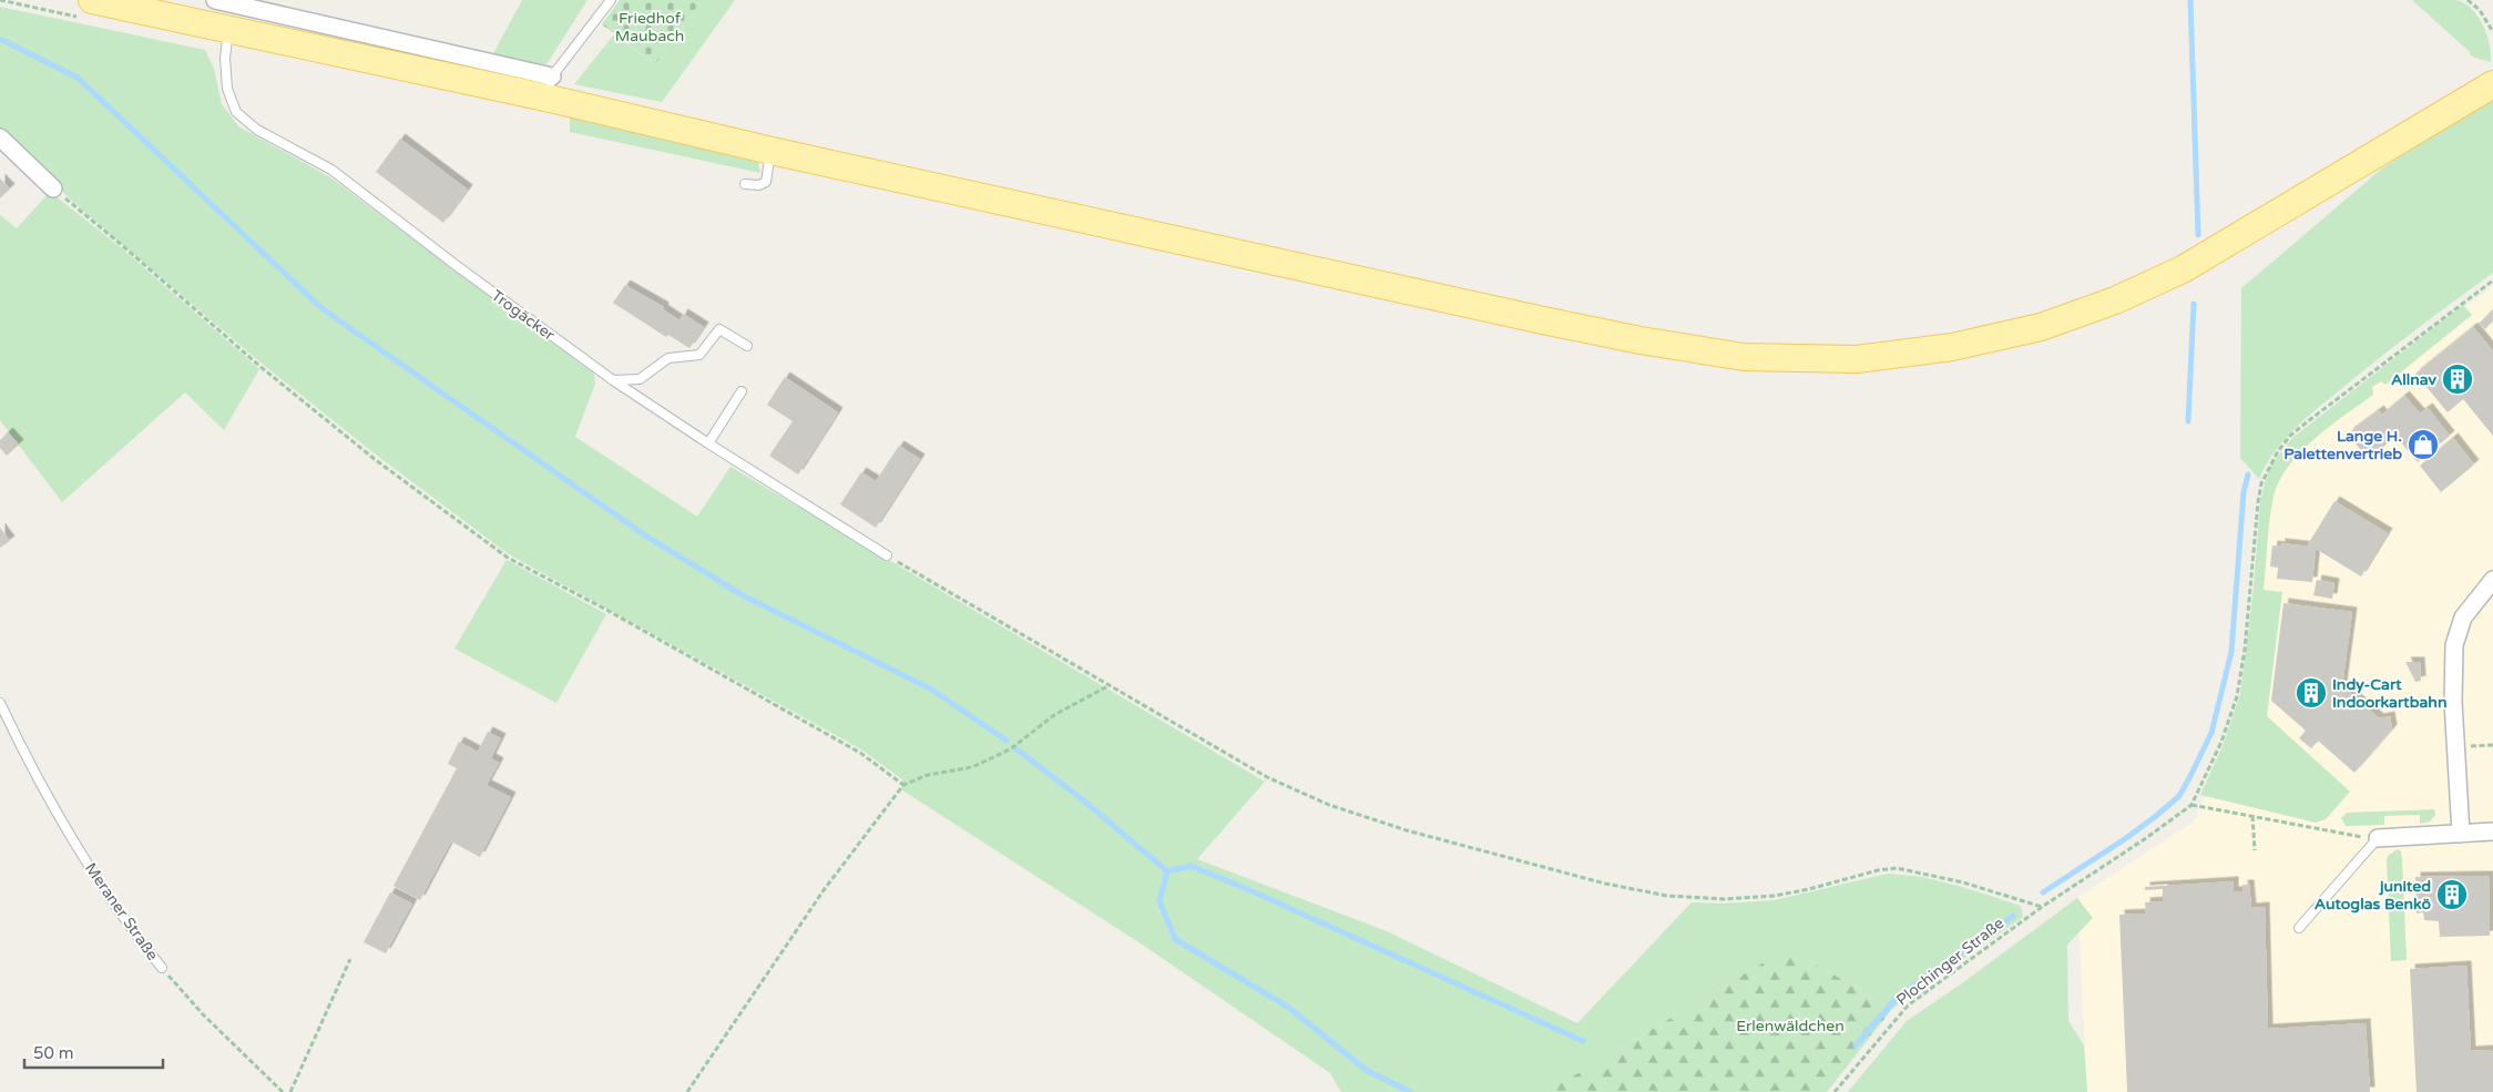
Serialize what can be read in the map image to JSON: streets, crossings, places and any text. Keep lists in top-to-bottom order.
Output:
{
  "streets": {
    "lane": ["Trogäcker", "Meraner Straße"],
    "path": ["Plochinger Straße"]
  },
  "parks": ["Friedhof Maubach", "Erlenwäldchen"],
  "places": {
    "building": ["Allnav", "Indy-Cart Indoorkartbahn", "junited Autoglas Benkö"],
    "shop": ["Lange H. Palettenvertrieb"]
  },
  "scale_bar": "50 m"
}
